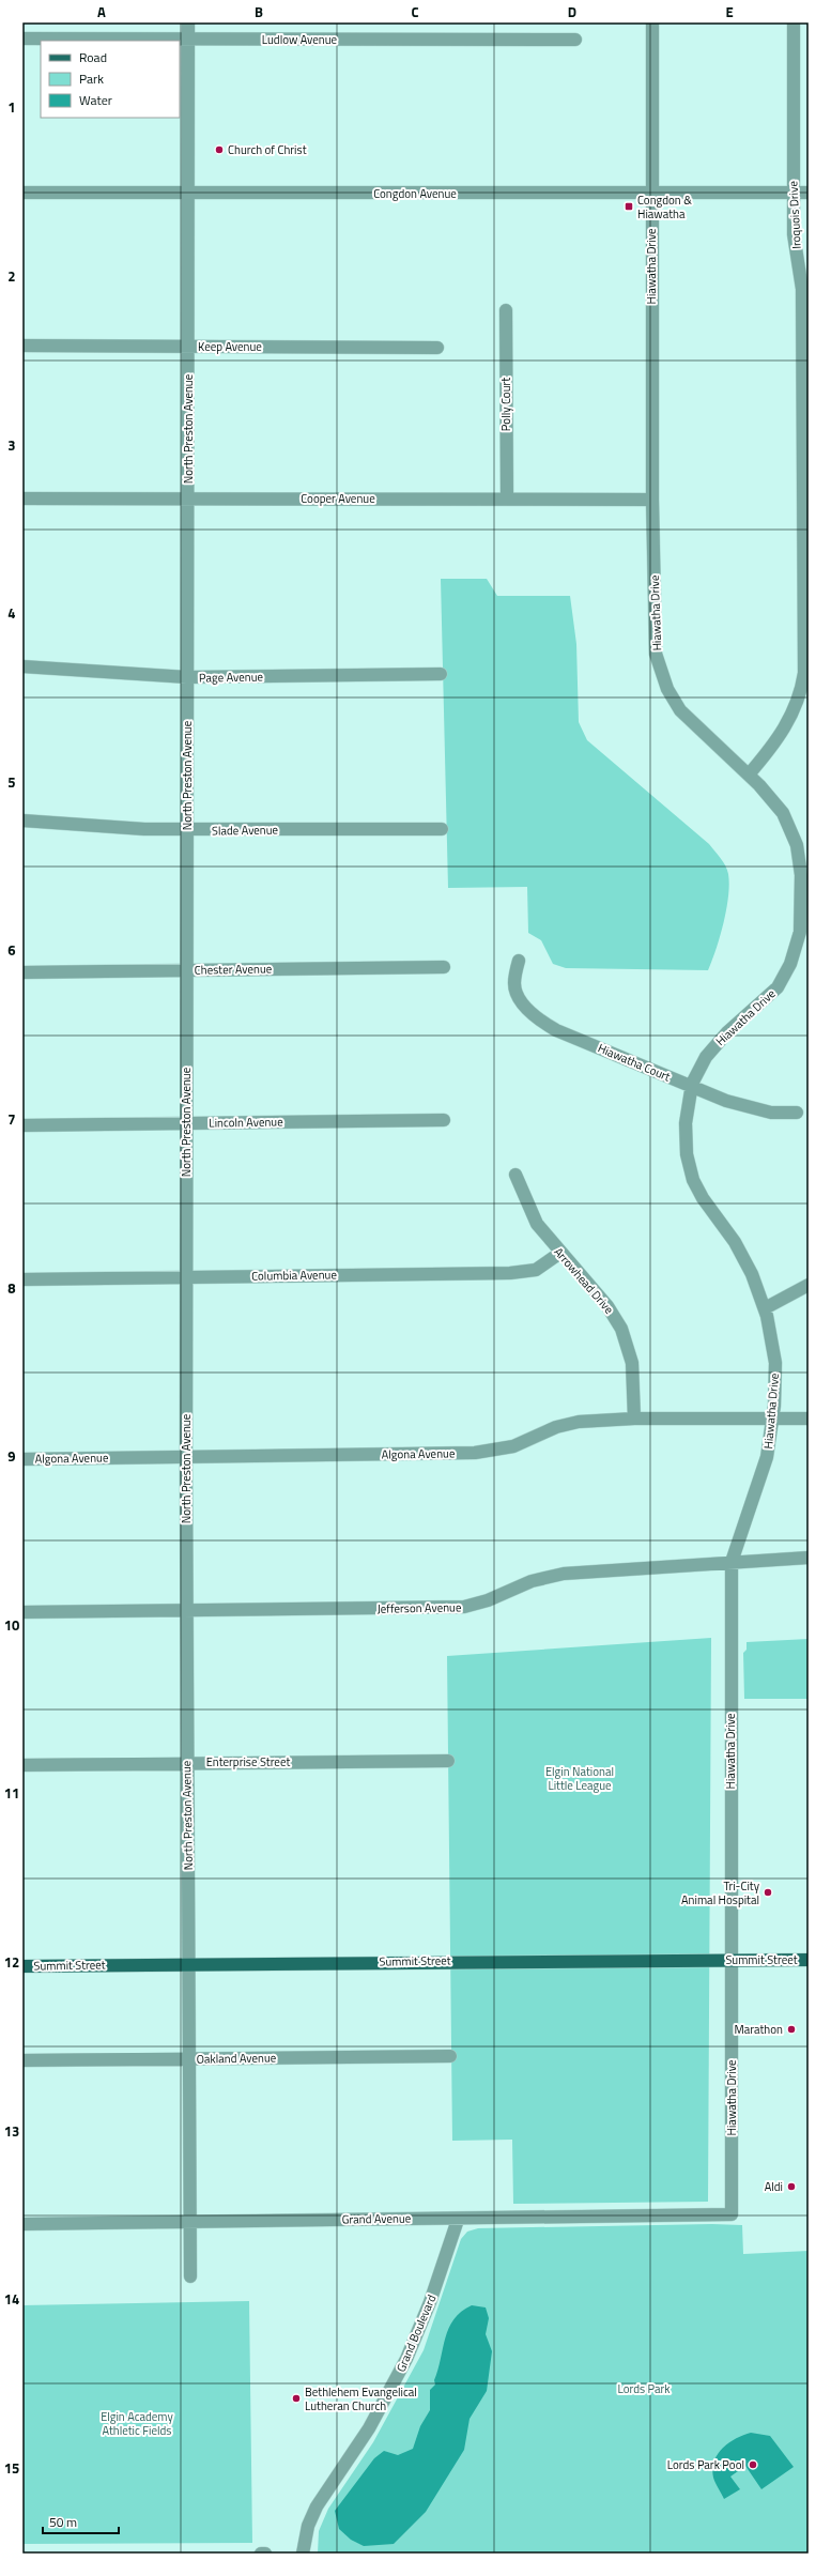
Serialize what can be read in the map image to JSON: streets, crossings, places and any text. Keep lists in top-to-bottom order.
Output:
{
  "streets": {
    "main road": ["Summit Street"],
    "street": [
      "Ludlow Avenue",
      "Congdon Avenue",
      "Iroquois Drive",
      "Hiawatha Drive",
      "Keep Avenue",
      "Polly Court",
      "North Preston Avenue",
      "Cooper Avenue",
      "Page Avenue",
      "Slade Avenue",
      "Chester Avenue",
      "Hiawatha Court",
      "Lincoln Avenue",
      "Columbia Avenue",
      "Arrowhead Drive",
      "Algona Avenue",
      "Jefferson Avenue",
      "Enterprise Street",
      "Oakland Avenue",
      "Grand Avenue",
      "Grand Boulevard"
    ]
  },
  "crossings": [
    ["Ludlow Avenue", "North Preston Avenue"],
    ["Congdon Avenue", "Iroquois Drive"],
    ["Congdon Avenue", "Hiawatha Drive"],
    ["Congdon Avenue", "North Preston Avenue"],
    ["Iroquois Drive", "Hiawatha Drive"],
    ["Hiawatha Drive", "Cooper Avenue"],
    ["Hiawatha Drive", "Hiawatha Court"],
    ["Hiawatha Drive", "Algona Avenue"],
    ["Hiawatha Drive", "Jefferson Avenue"],
    ["Hiawatha Drive", "Summit Street"],
    ["Hiawatha Drive", "Grand Avenue"],
    ["Keep Avenue", "North Preston Avenue"],
    ["Polly Court", "Cooper Avenue"],
    ["North Preston Avenue", "Cooper Avenue"],
    ["North Preston Avenue", "Page Avenue"],
    ["North Preston Avenue", "Slade Avenue"],
    ["North Preston Avenue", "Chester Avenue"],
    ["North Preston Avenue", "Lincoln Avenue"],
    ["North Preston Avenue", "Columbia Avenue"],
    ["North Preston Avenue", "Algona Avenue"],
    ["North Preston Avenue", "Jefferson Avenue"],
    ["North Preston Avenue", "Enterprise Street"],
    ["North Preston Avenue", "Summit Street"],
    ["North Preston Avenue", "Oakland Avenue"],
    ["North Preston Avenue", "Grand Avenue"],
    ["Columbia Avenue", "Arrowhead Drive"],
    ["Arrowhead Drive", "Algona Avenue"],
    ["Grand Avenue", "Grand Boulevard"]
  ],
  "parks": ["Elgin National Little League", "Lords Park", "Elgin Academy Athletic Fields"],
  "places": {
    "other": [
      "Church of Christ",
      "Tri-City Animal Hospital",
      "Marathon",
      "Aldi",
      "Bethlehem Evangelical Lutheran Church",
      "Lords Park Pool"
    ],
    "transit": ["Congdon & Hiawatha"]
  },
  "legend": ["Road", "Park", "Water"],
  "scale_bar": "50 m",
  "grid": {
    "columns": [
      "A",
      "B",
      "C",
      "D",
      "E"
    ],
    "rows": [
      "1",
      "2",
      "3",
      "4",
      "5",
      "6",
      "7",
      "8",
      "9",
      "10",
      "11",
      "12",
      "13",
      "14",
      "15"
    ]
  }
}
